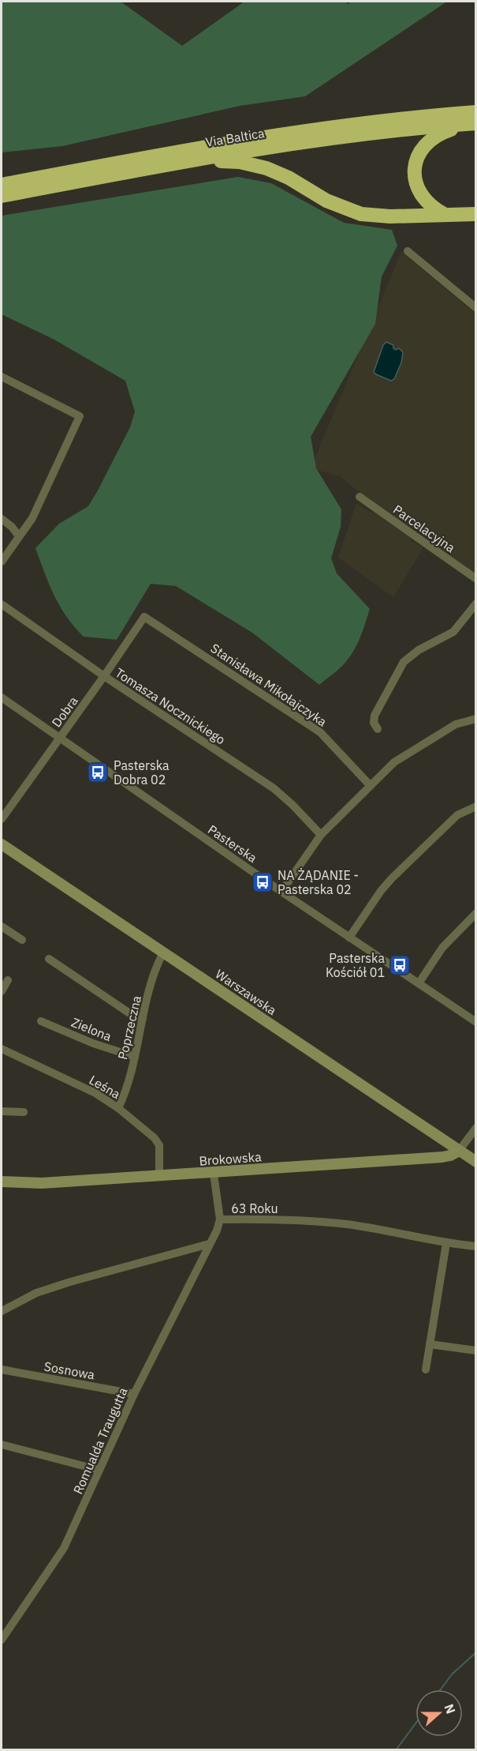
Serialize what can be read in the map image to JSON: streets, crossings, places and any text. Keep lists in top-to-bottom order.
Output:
{
  "streets": {
    "highway": ["Via Baltica"],
    "street": [
      "Parcelacyjna",
      "Stanisława Mikołajczyka",
      "Tomasza Nocznickiego",
      "Dobra",
      "Pasterska",
      "Warszawska",
      "Poprzeczna",
      "Zielona",
      "Leśna",
      "Brokowska",
      "63 Roku",
      "Sosnowa",
      "Romualda Traugutta"
    ]
  },
  "crossings": [
    ["Stanisława Mikołajczyka", "Dobra"],
    ["Tomasza Nocznickiego", "Dobra"],
    ["Dobra", "Pasterska"],
    ["Warszawska", "Poprzeczna"],
    ["Warszawska", "Brokowska"],
    ["Poprzeczna", "Zielona"],
    ["Poprzeczna", "Leśna"],
    ["Leśna", "Brokowska"],
    ["63 Roku", "Romualda Traugutta"],
    ["Sosnowa", "Romualda Traugutta"]
  ],
  "places": {
    "bus stop": ["Pasterska Dobra 02", "NA ŻĄDANIE - Pasterska 02", "Pasterska Kościół 01"]
  },
  "north": "right"
}
